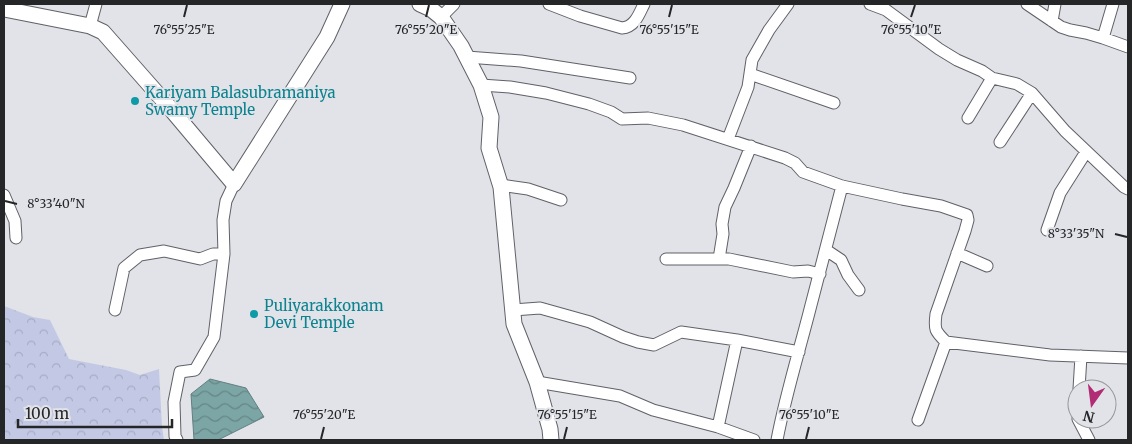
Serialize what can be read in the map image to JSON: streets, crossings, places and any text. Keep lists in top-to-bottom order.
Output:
{
  "places": ["Kariyam Balasubramaniya Swamy Temple", "Puliyarakkonam Devi Temple"],
  "scale_bar": "100 m",
  "north": "bottom",
  "coordinates": [
    "76°55'25\"E",
    "76°55'20\"E",
    "76°55'15\"E",
    "76°55'10\"E",
    "8°33'40\"N",
    "8°33'35\"N"
  ]
}
